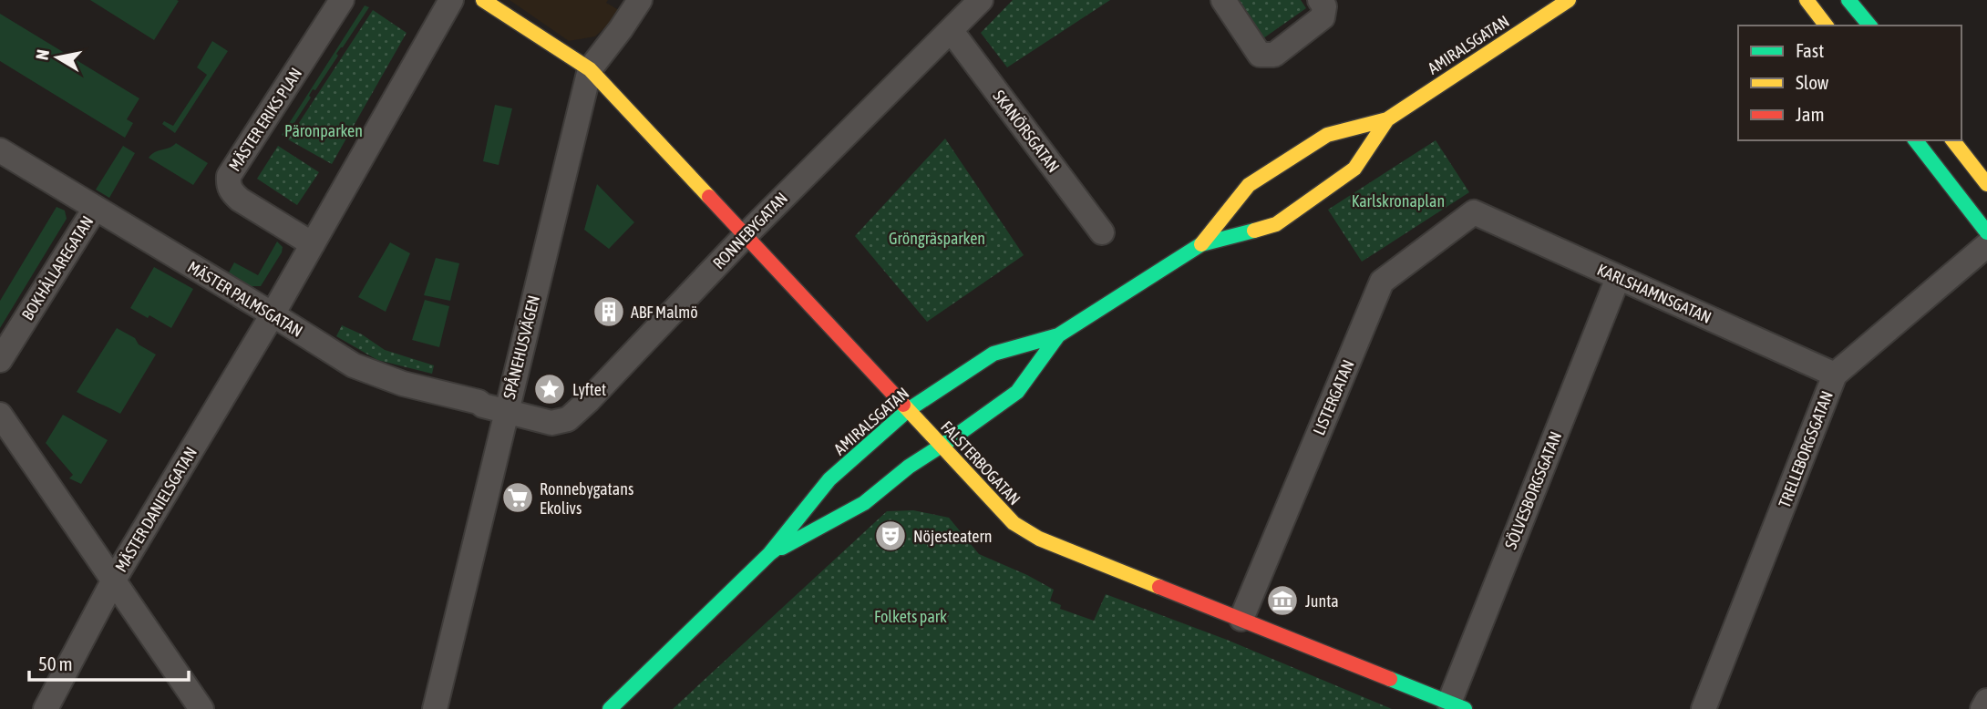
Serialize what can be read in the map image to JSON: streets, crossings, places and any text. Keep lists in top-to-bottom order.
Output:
{
  "streets": {
    "main road": ["AMIRALSGATAN", "FALSTERBOGATAN"],
    "street": [
      "MÄSTER ERIKS PLAN",
      "SKANÖRSGATAN",
      "RONNEBYGATAN",
      "BOKHÅLLAREGATAN",
      "KARLSHAMNSGATAN",
      "MÄSTER PALMSGATAN",
      "SPÅNEHUSVÄGEN",
      "LISTERGATAN",
      "TRELLEBORGSGATAN",
      "SÖLVESBORGSGATAN",
      "MÄSTER DANIELSGATAN"
    ]
  },
  "crossings": [
    ["AMIRALSGATAN", "FALSTERBOGATAN"],
    ["SKANÖRSGATAN", "RONNEBYGATAN"],
    ["RONNEBYGATAN", "MÄSTER PALMSGATAN"],
    ["RONNEBYGATAN", "SPÅNEHUSVÄGEN"],
    ["RONNEBYGATAN", "FALSTERBOGATAN"],
    ["BOKHÅLLAREGATAN", "MÄSTER PALMSGATAN"],
    ["KARLSHAMNSGATAN", "LISTERGATAN"],
    ["KARLSHAMNSGATAN", "TRELLEBORGSGATAN"],
    ["KARLSHAMNSGATAN", "SÖLVESBORGSGATAN"],
    ["MÄSTER PALMSGATAN", "SPÅNEHUSVÄGEN"],
    ["MÄSTER PALMSGATAN", "MÄSTER DANIELSGATAN"],
    ["SPÅNEHUSVÄGEN", "FALSTERBOGATAN"],
    ["LISTERGATAN", "FALSTERBOGATAN"],
    ["FALSTERBOGATAN", "SÖLVESBORGSGATAN"]
  ],
  "parks": [
    "Päronparken",
    "Karlskronaplan",
    "Gröngräsparken",
    "Folkets park"
  ],
  "places": {
    "building": ["ABF Malmö"],
    "place": ["Lyftet"],
    "supermarket": ["Ronnebygatans Ekolivs"],
    "theatre": ["Nöjesteatern"],
    "museum": ["Junta"]
  },
  "legend": ["Fast", "Slow", "Jam"],
  "scale_bar": "50 m",
  "north": "left"
}
